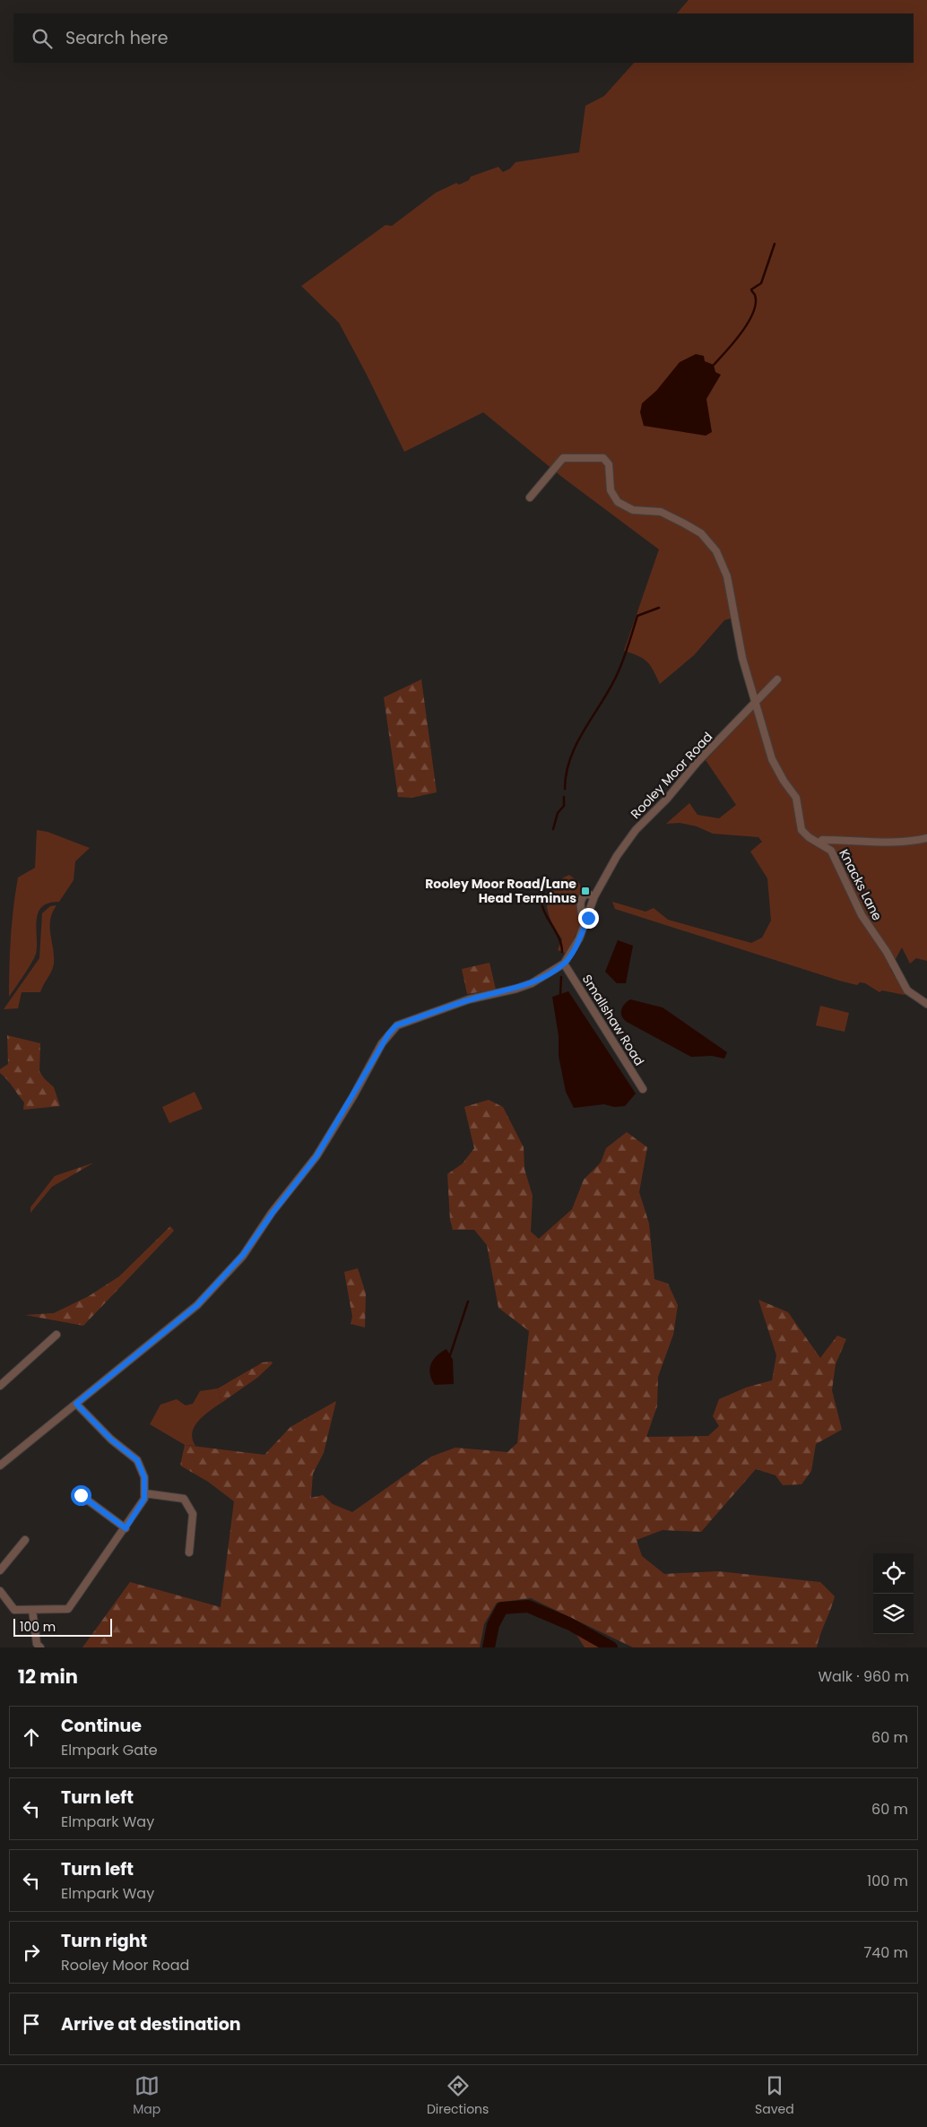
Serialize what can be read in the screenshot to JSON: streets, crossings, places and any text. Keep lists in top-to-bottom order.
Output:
{
  "streets": {
    "street": ["Rooley Moor Road", "Knacks Lane", "Smallshaw Road"]
  },
  "crossings": [
    ["Rooley Moor Road", "Knacks Lane"],
    ["Rooley Moor Road", "Smallshaw Road"]
  ],
  "places": {
    "transit": ["Rooley Moor Road/Lane Head Terminus"]
  },
  "scale_bar": "100 m",
  "page": {
    "search": "Search here",
    "scale": "100 m",
    "heading": ["12 min", "Walk · 960 m"],
    "list": [
      ["Continue", "Elmpark Gate", "60 m"],
      ["Turn left", "Elmpark Way", "60 m"],
      ["Turn left", "Elmpark Way", "100 m"],
      ["Turn right", "Rooley Moor Road", "740 m"],
      "Arrive at destination"
    ],
    "nav": ["Map", "Directions", "Saved"]
  }
}
